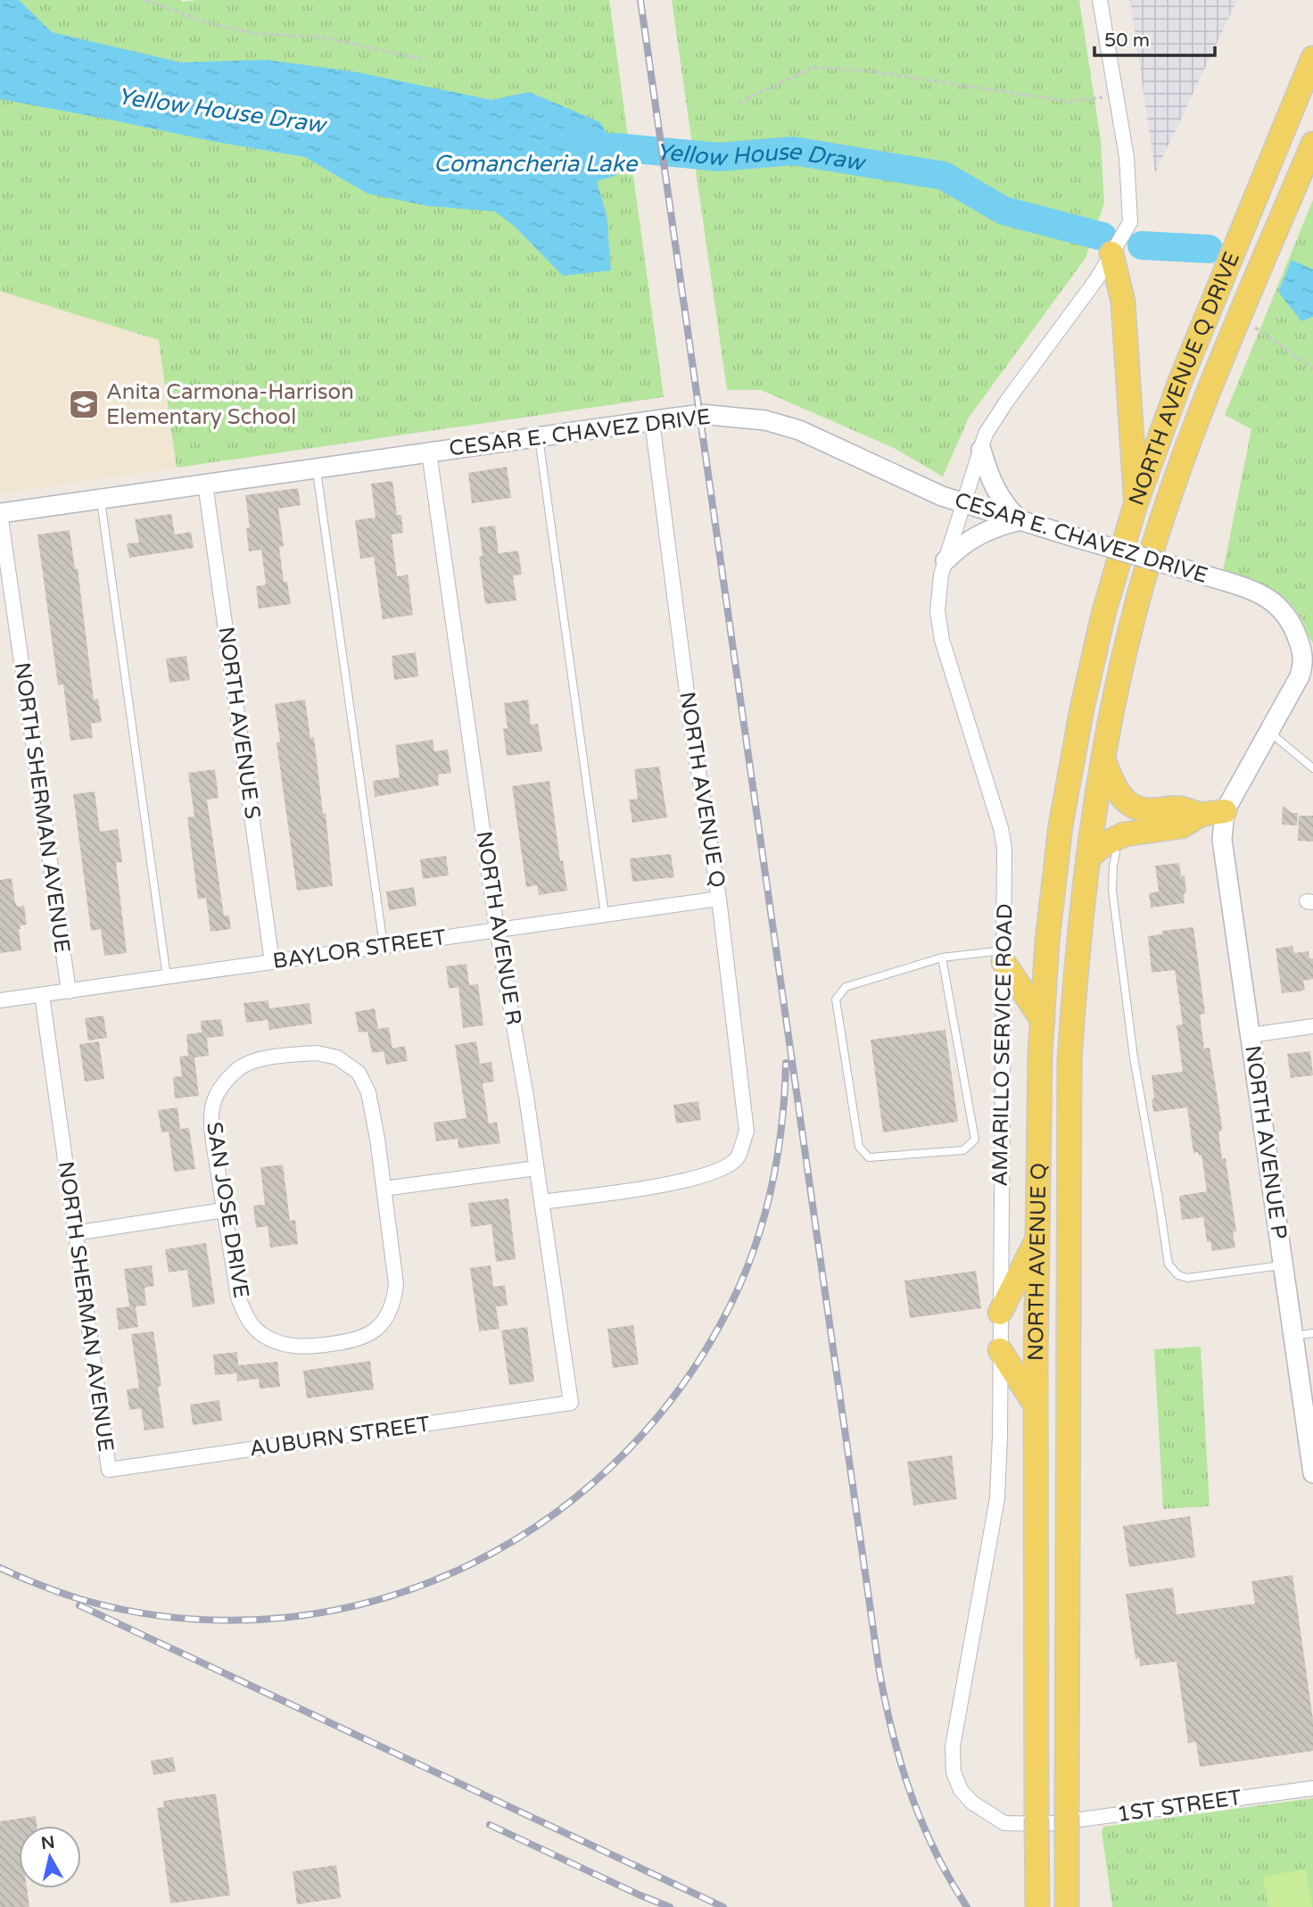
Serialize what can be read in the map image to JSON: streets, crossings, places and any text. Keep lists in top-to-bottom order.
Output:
{
  "streets": {
    "main road": ["NORTH AVENUE Q DRIVE", "NORTH AVENUE Q"],
    "street": [
      "CESAR E. CHAVEZ DRIVE",
      "NORTH AVENUE S",
      "NORTH SHERMAN AVENUE",
      "NORTH AVENUE R",
      "BAYLOR STREET",
      "AMARILLO SERVICE ROAD",
      "NORTH AVENUE P",
      "SAN JOSE DRIVE",
      "AUBURN STREET",
      "1ST STREET"
    ]
  },
  "crossings": [
    ["NORTH AVENUE Q DRIVE", "NORTH AVENUE Q"],
    ["NORTH AVENUE Q DRIVE", "AMARILLO SERVICE ROAD"],
    ["CESAR E. CHAVEZ DRIVE", "NORTH AVENUE S"],
    ["CESAR E. CHAVEZ DRIVE", "NORTH AVENUE Q"],
    ["CESAR E. CHAVEZ DRIVE", "NORTH SHERMAN AVENUE"],
    ["CESAR E. CHAVEZ DRIVE", "NORTH AVENUE R"],
    ["CESAR E. CHAVEZ DRIVE", "AMARILLO SERVICE ROAD"],
    ["NORTH AVENUE S", "BAYLOR STREET"],
    ["NORTH AVENUE Q", "NORTH AVENUE R"],
    ["NORTH AVENUE Q", "BAYLOR STREET"],
    ["NORTH AVENUE Q", "AMARILLO SERVICE ROAD"],
    ["NORTH AVENUE Q", "1ST STREET"],
    ["NORTH SHERMAN AVENUE", "BAYLOR STREET"],
    ["NORTH SHERMAN AVENUE", "AUBURN STREET"],
    ["NORTH AVENUE R", "BAYLOR STREET"],
    ["NORTH AVENUE R", "AUBURN STREET"],
    ["AMARILLO SERVICE ROAD", "1ST STREET"]
  ],
  "water": ["Yellow House Draw", "Comancheria Lake"],
  "places": {
    "school or university": ["Anita Carmona-Harrison Elementary School"]
  },
  "scale_bar": "50 m",
  "north": "top"
}
